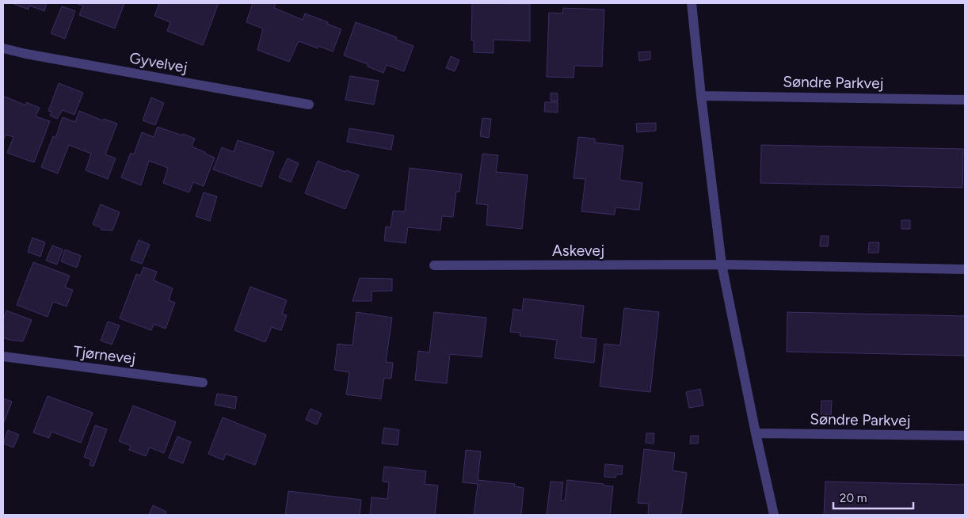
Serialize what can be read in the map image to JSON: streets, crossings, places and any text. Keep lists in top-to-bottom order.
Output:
{
  "streets": {
    "street": [
      "Gyvelvej",
      "Søndre Parkvej",
      "Askevej",
      "Tjørnevej"
    ]
  },
  "scale_bar": "20 m"
}
